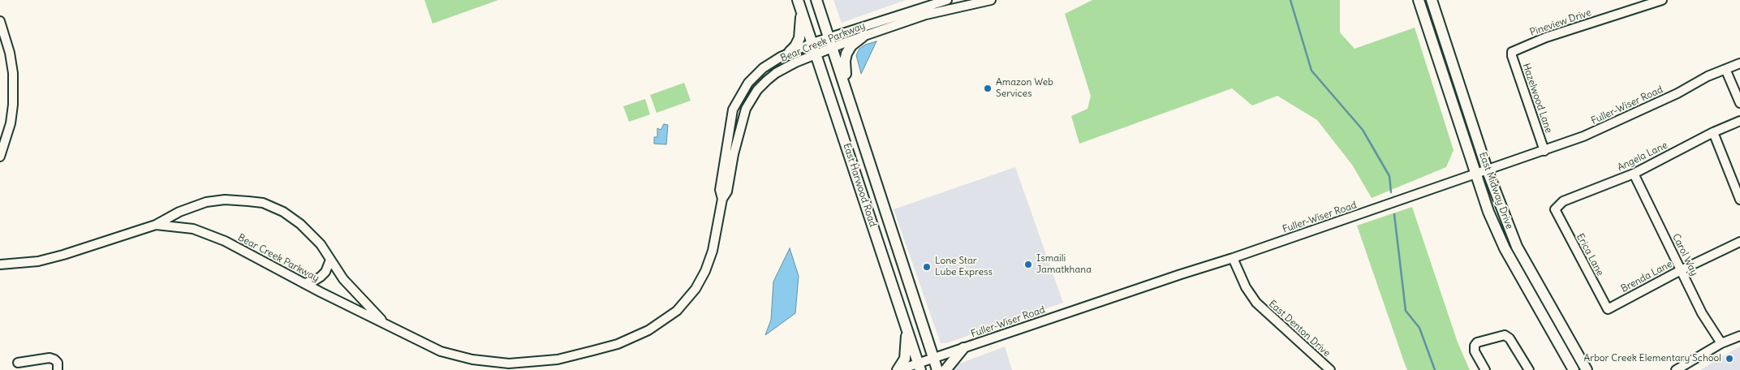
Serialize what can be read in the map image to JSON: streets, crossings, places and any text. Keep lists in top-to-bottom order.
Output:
{
  "streets": {
    "main road": ["East Harwood Road", "East Midway Drive"],
    "street": [
      "Pineview Drive",
      "Bear Creek Parkway",
      "Hazelwood Lane",
      "Fuller-Wiser Road",
      "Angela Lane",
      "Erica Lane",
      "Carol Way",
      "Brenda Lane",
      "East Denton Drive"
    ]
  },
  "crossings": [
    ["Pineview Drive", "Hazelwood Lane"],
    ["Bear Creek Parkway", "East Harwood Road"],
    ["Hazelwood Lane", "Fuller-Wiser Road"],
    ["Fuller-Wiser Road", "East Harwood Road"],
    ["Fuller-Wiser Road", "East Midway Drive"],
    ["Fuller-Wiser Road", "East Denton Drive"],
    ["Angela Lane", "Erica Lane"],
    ["Angela Lane", "Carol Way"],
    ["Erica Lane", "Brenda Lane"],
    ["Carol Way", "Brenda Lane"]
  ],
  "places": [
    "Amazon Web Services",
    "Ismaili Jamatkhana",
    "Lone Star Lube Express",
    "Arbor Creek Elementary School"
  ]
}
